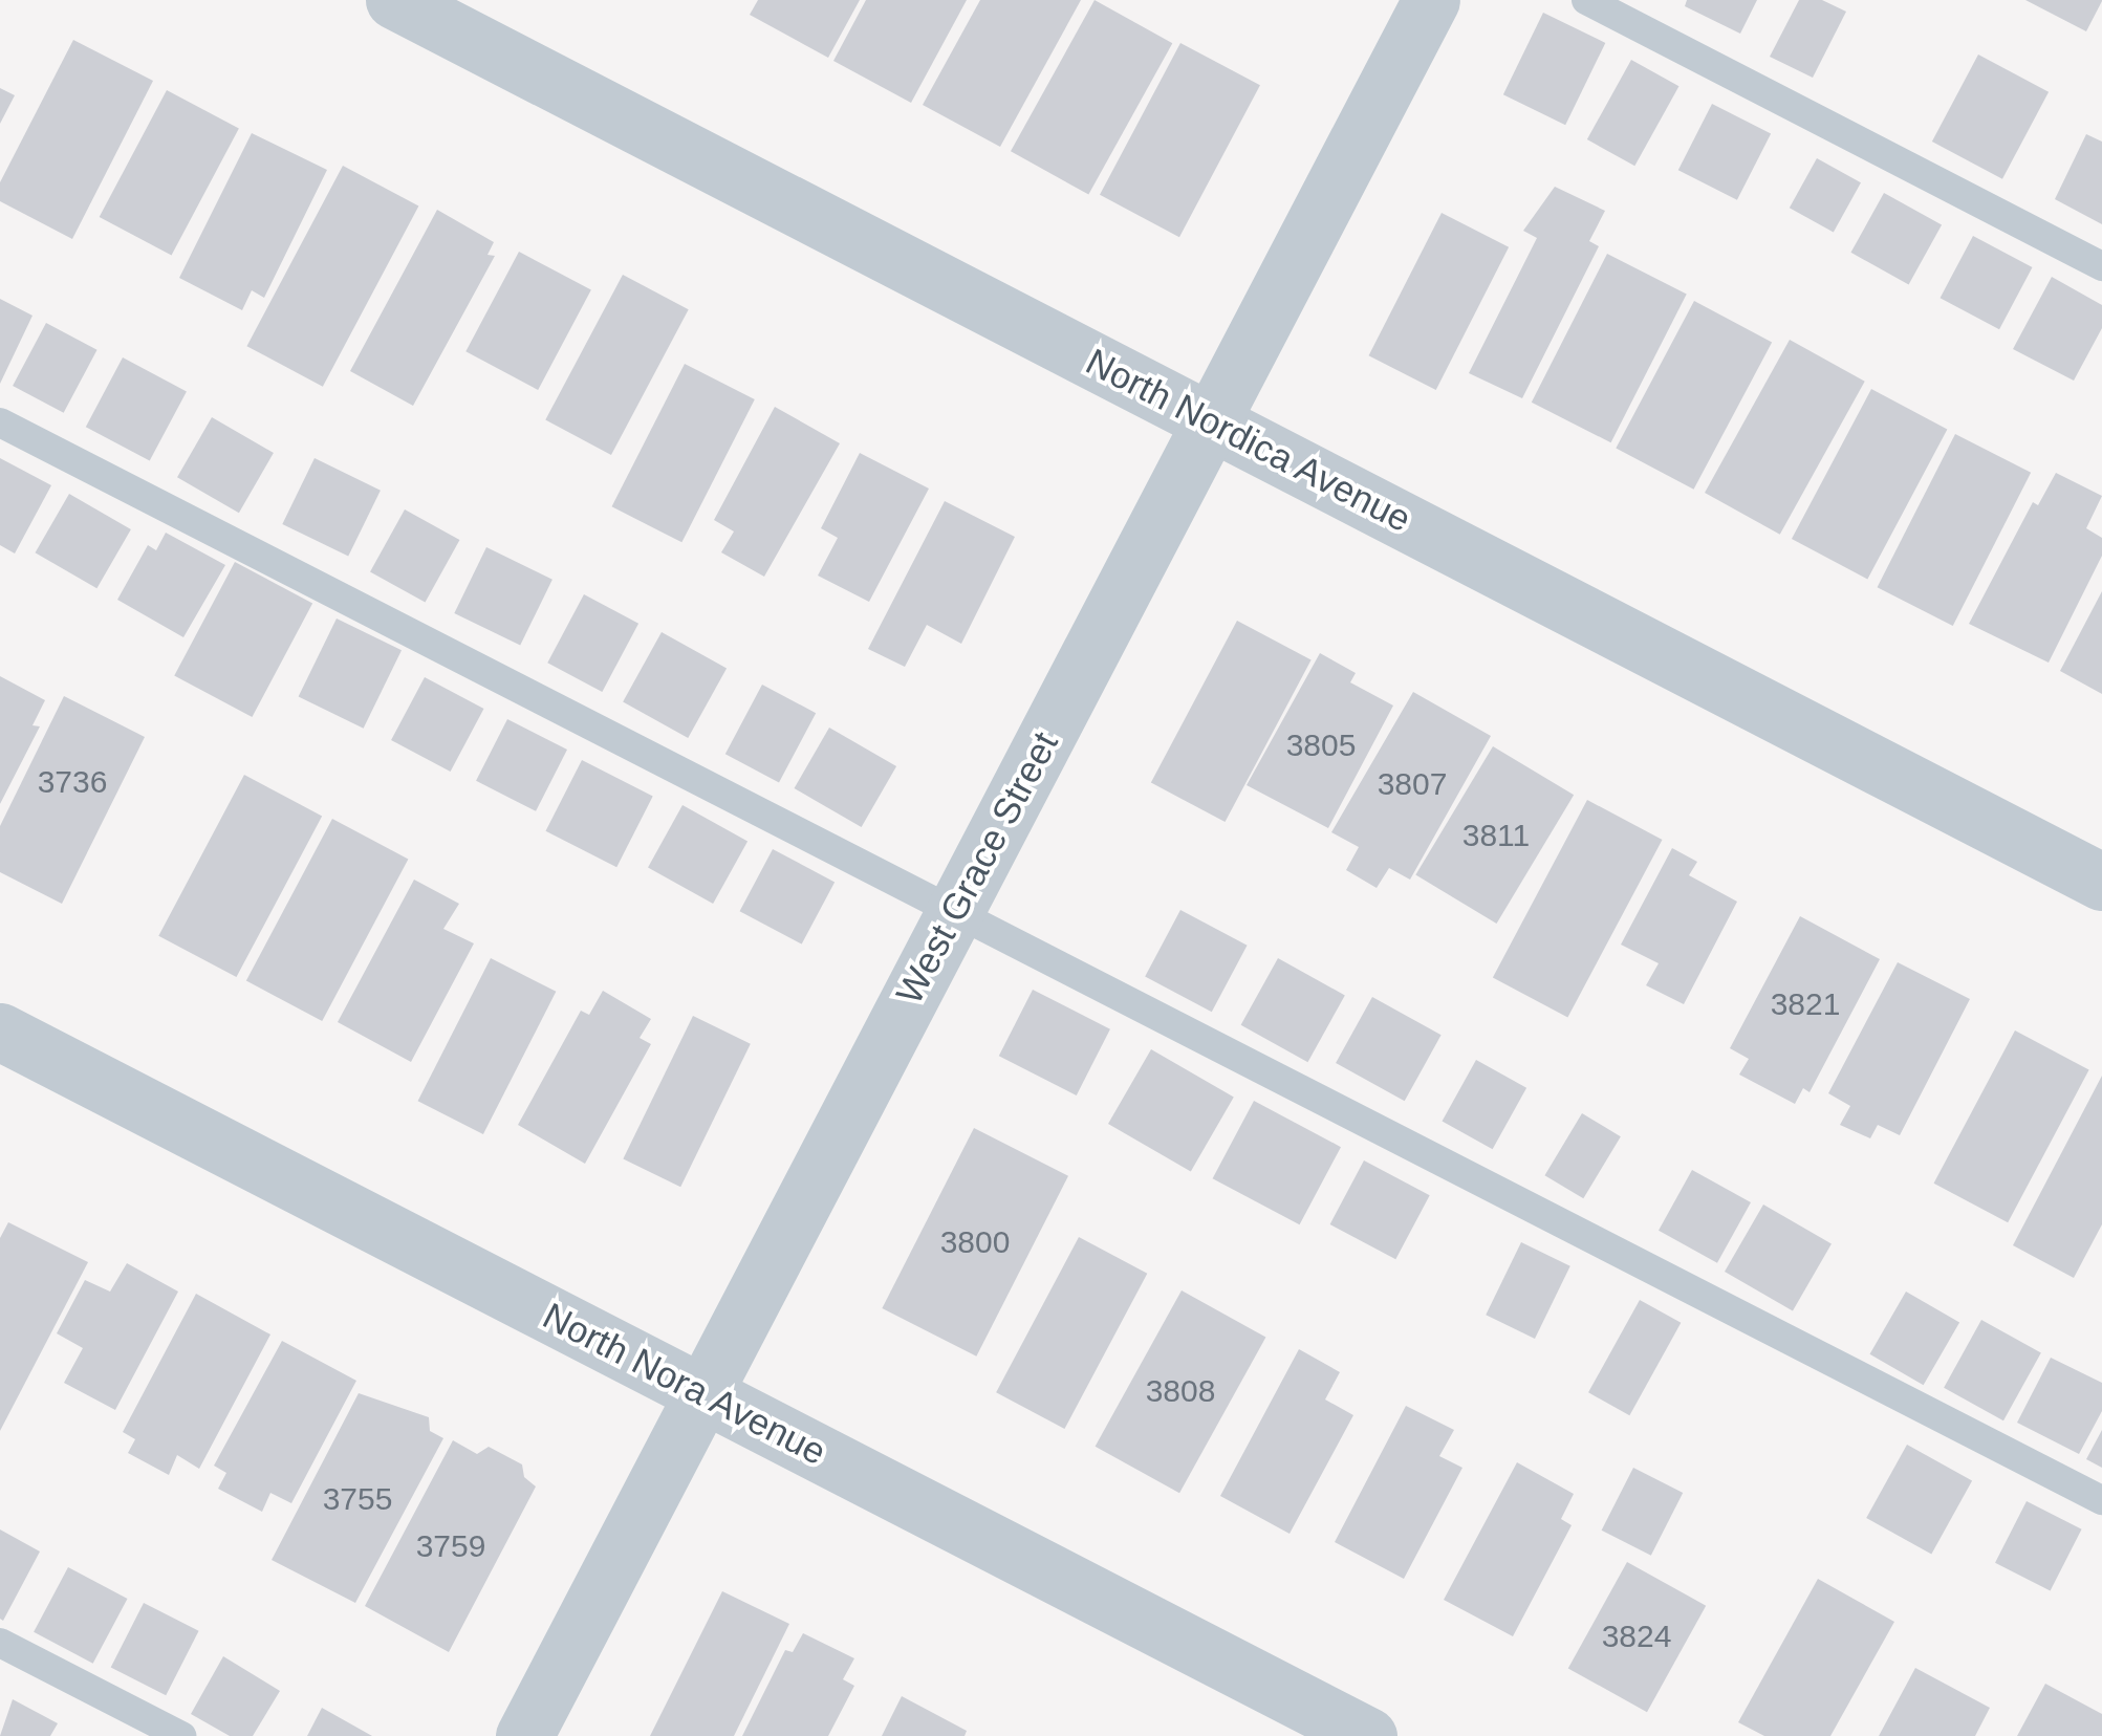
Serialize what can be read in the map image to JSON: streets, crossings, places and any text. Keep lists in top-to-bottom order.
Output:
{
  "streets": {
    "street": ["North Nordica Avenue", "West Grace Street", "North Nora Avenue"]
  },
  "crossings": [
    ["North Nordica Avenue", "West Grace Street"],
    ["West Grace Street", "North Nora Avenue"]
  ],
  "house_numbers": [
    "3805",
    "3736",
    "3807",
    "3811",
    "3821",
    "3800",
    "3808",
    "3755",
    "3759",
    "3824"
  ]
}
